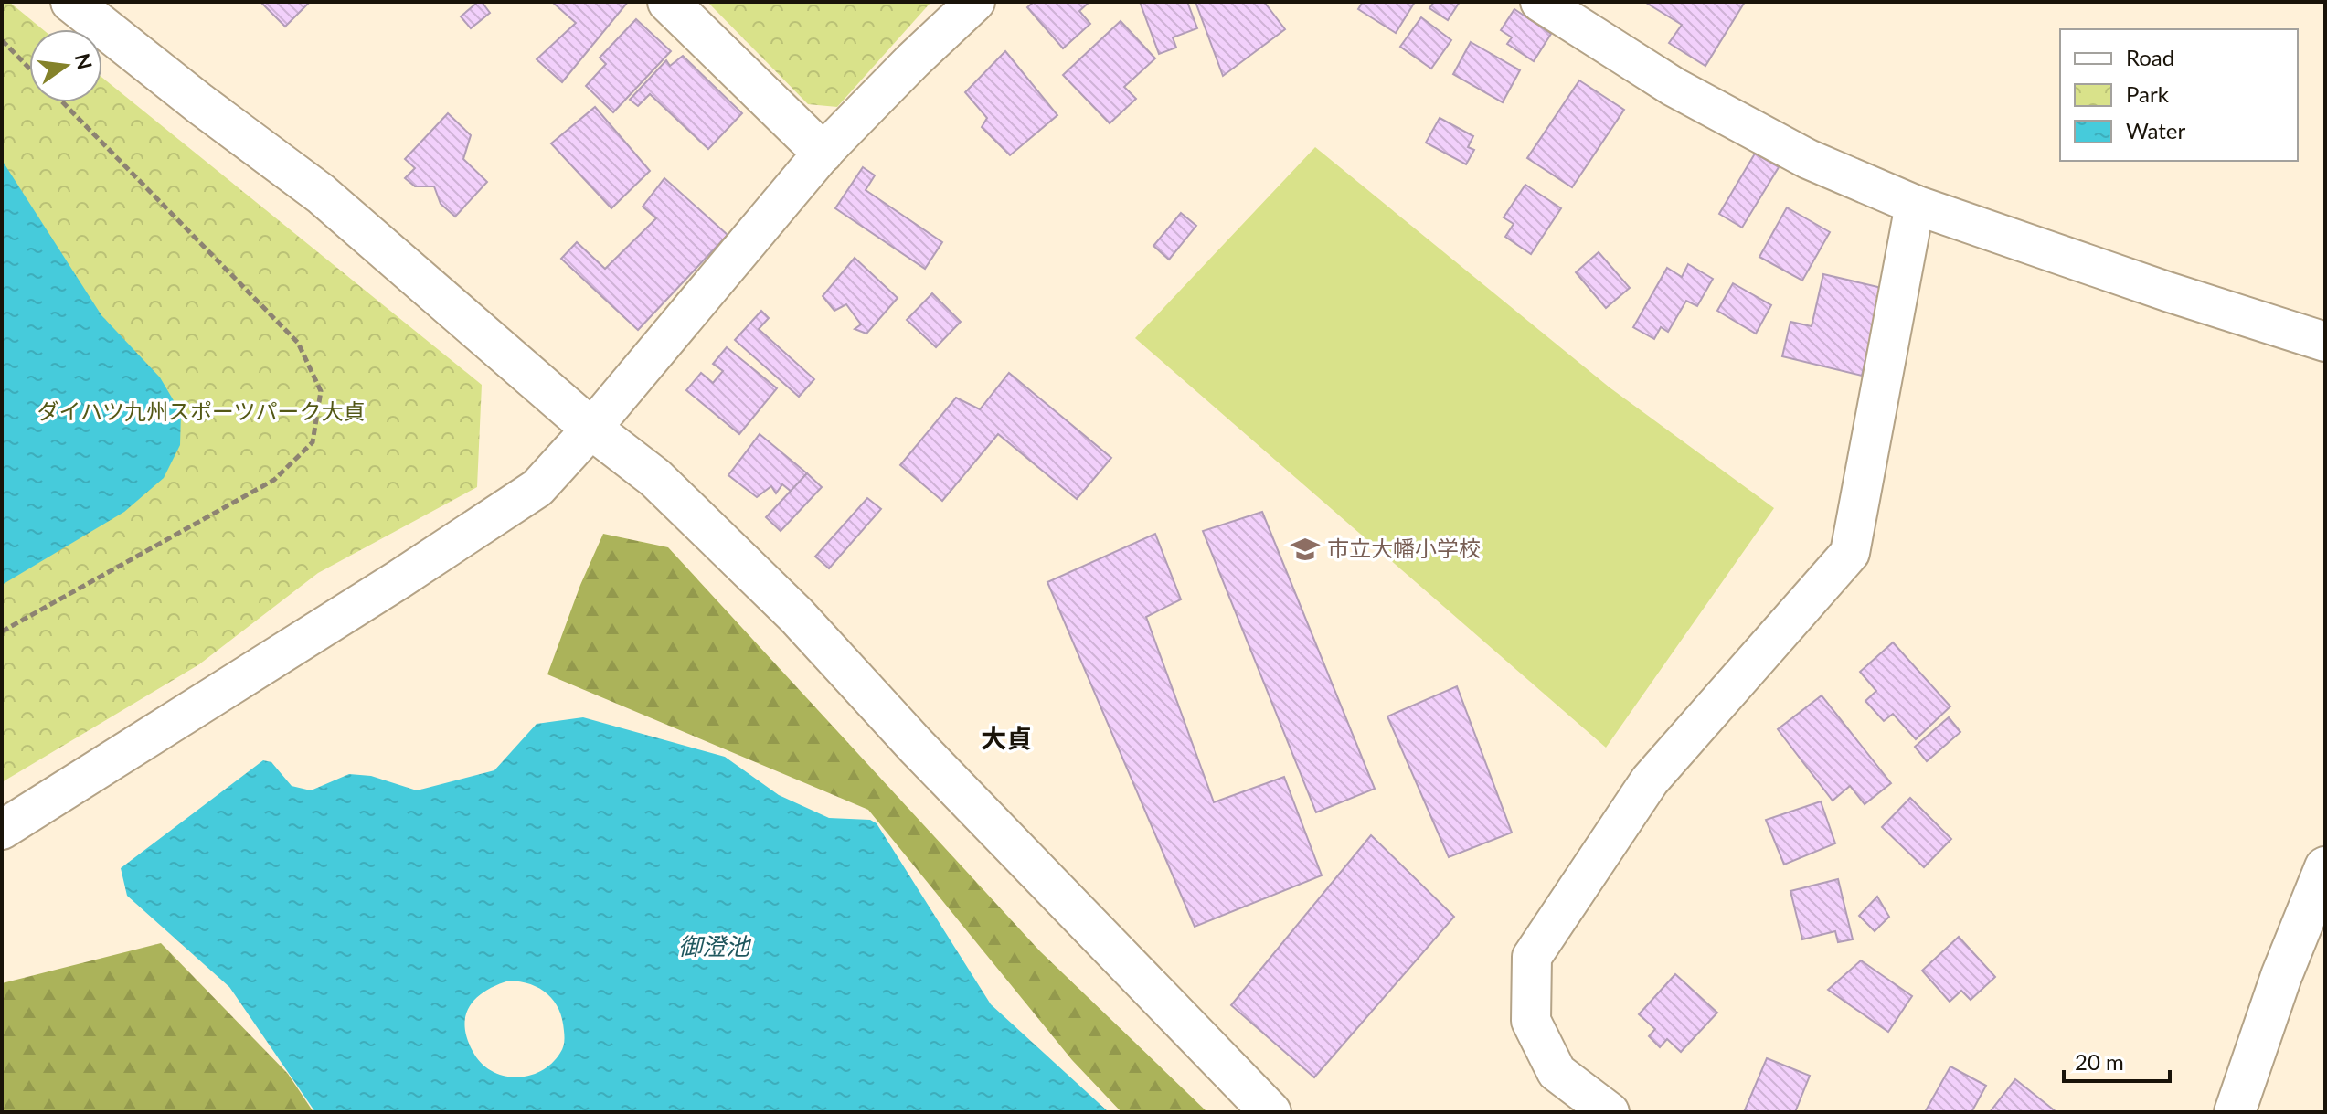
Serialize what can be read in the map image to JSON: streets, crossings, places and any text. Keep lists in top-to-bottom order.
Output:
{
  "districts": ["大貞"],
  "water": ["御澄池"],
  "parks": ["ダイハツ九州スポーツパーク大貞"],
  "places": {
    "school or university": ["市立大幡小学校"]
  },
  "legend": ["Road", "Park", "Water"],
  "scale_bar": "20 m",
  "north": "right"
}
